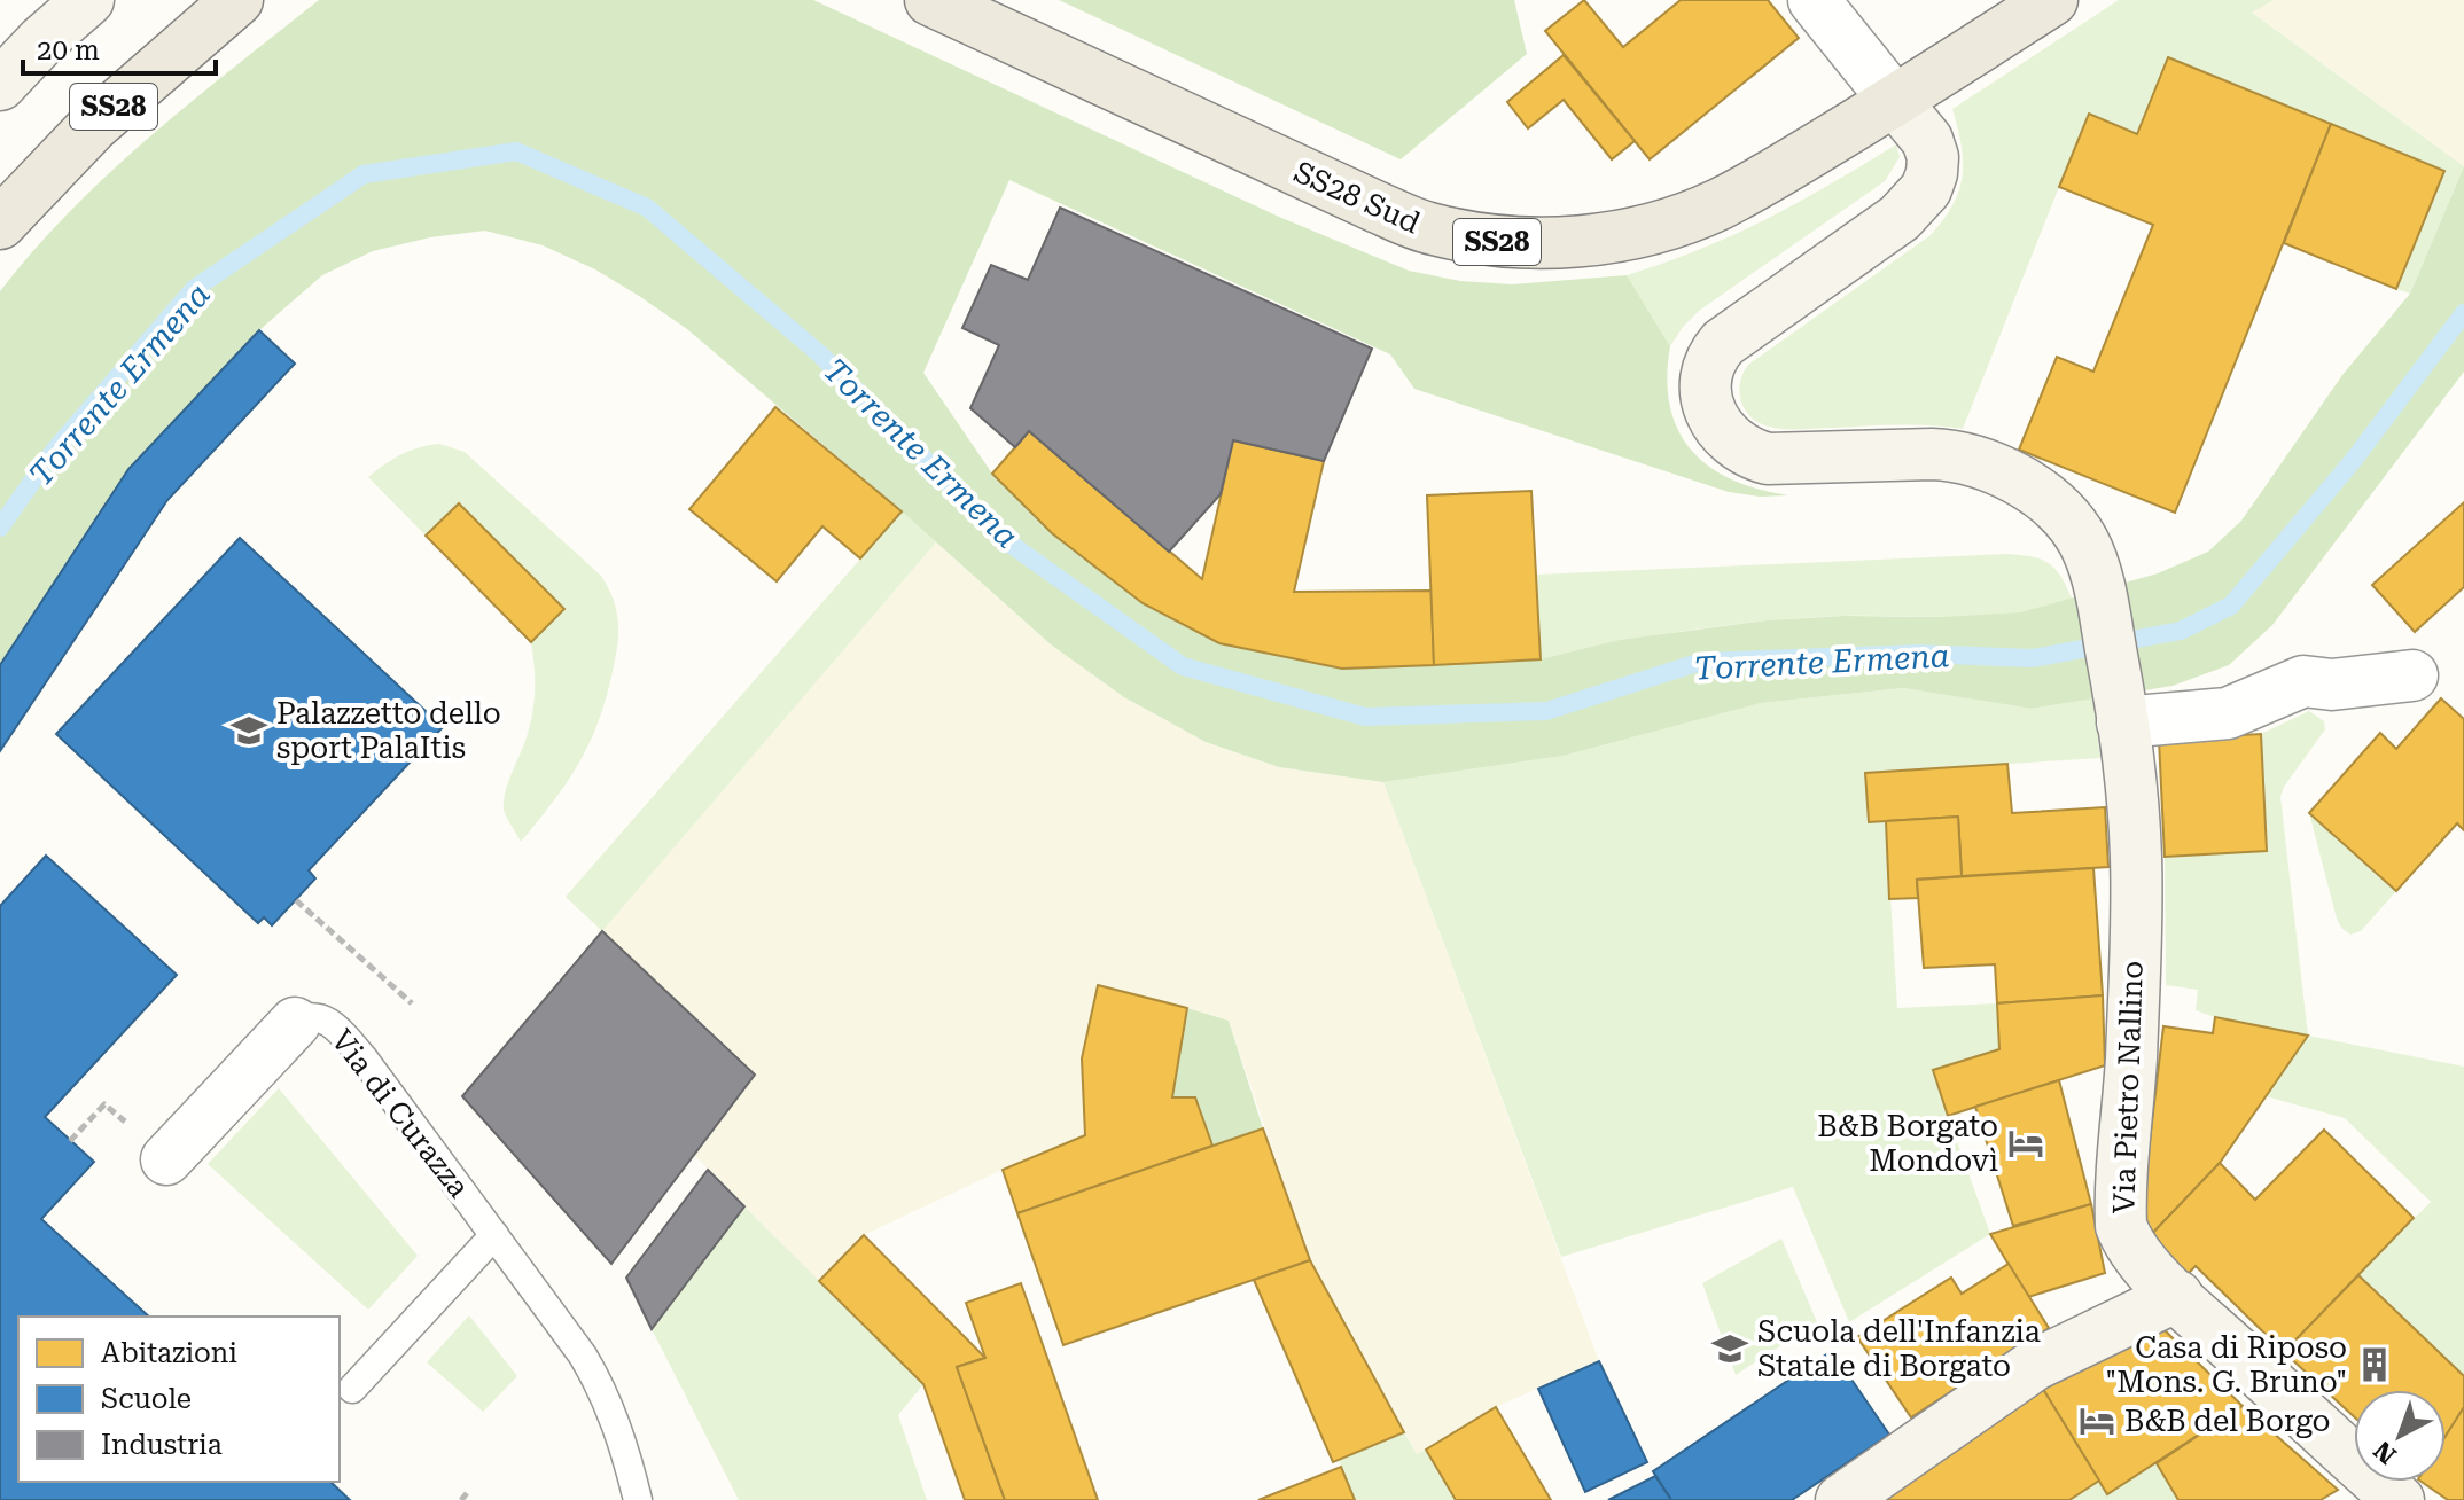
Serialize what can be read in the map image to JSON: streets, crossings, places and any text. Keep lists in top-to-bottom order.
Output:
{
  "streets": {
    "main road": ["SS28", "SS28 Sud"],
    "street": ["Via Pietro Nallino"],
    "lane": ["Via di Curazza"]
  },
  "crossings": [
    ["SS28 Sud", "Via Pietro Nallino"]
  ],
  "water": ["Torrente Ermena"],
  "places": {
    "school or university": ["Palazzetto dello sport PalaItis", "Scuola dell'Infanzia Statale di Borgato"],
    "hotel": ["B&B Borgato Mondovì", "B&B del Borgo"],
    "building": ["Casa di Riposo \"Mons. G. Bruno\""]
  },
  "legend": ["Abitazioni", "Scuole", "Industria"],
  "scale_bar": "20 m",
  "north": "bottom left"
}
